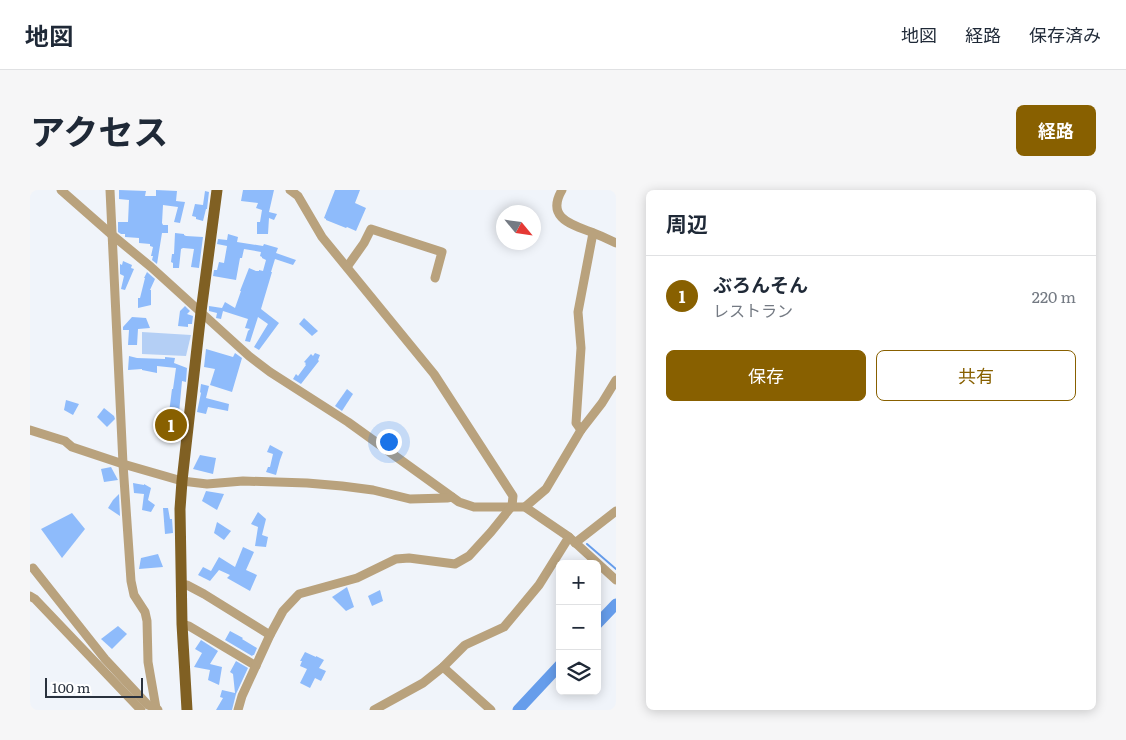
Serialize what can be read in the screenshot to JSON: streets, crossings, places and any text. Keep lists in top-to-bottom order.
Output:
{
  "scale_bar": "100 m",
  "north": "bottom right",
  "page": {
    "header": "地図",
    "nav": ["地図", "経路", "保存済み"],
    "title": "アクセス",
    "buttons": [
      "経路",
      ["保存", "共有"]
    ],
    "heading": "周辺",
    "list": [
      {
        "mark": "1",
        "name": "ぶろんそん",
        "note": "レストラン",
        "value": "220 m"
      }
    ],
    "pins": "1",
    "map_buttons": ["+", "−"],
    "scale": "100 m"
  }
}
